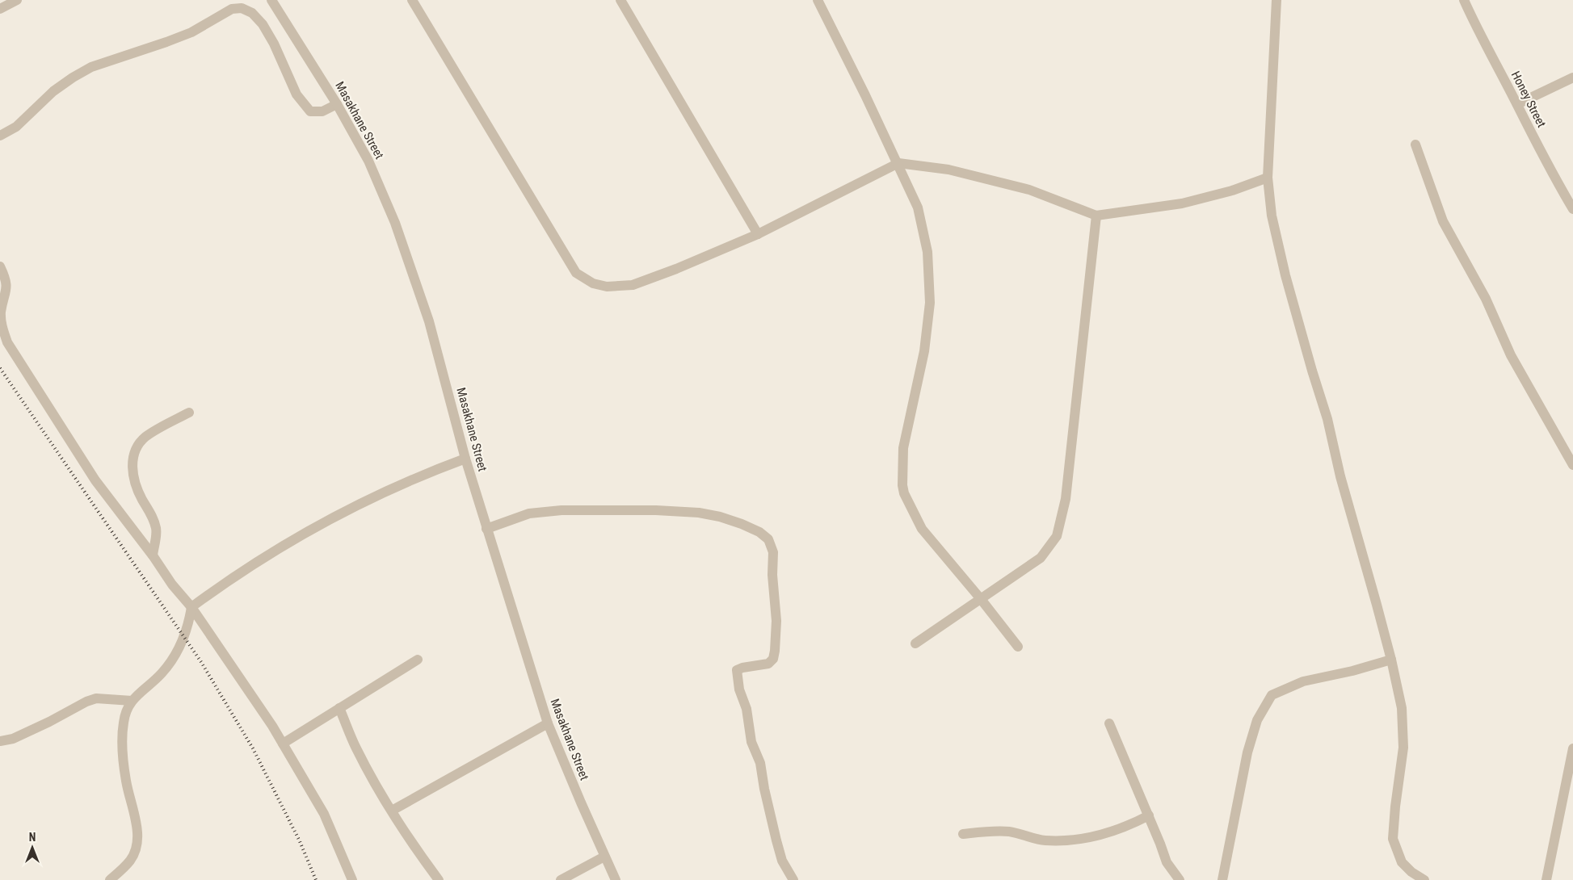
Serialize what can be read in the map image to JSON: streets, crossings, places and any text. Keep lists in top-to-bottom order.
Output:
{
  "streets": {
    "street": ["Honey Street", "Masakhane Street"]
  },
  "north": "top"
}
